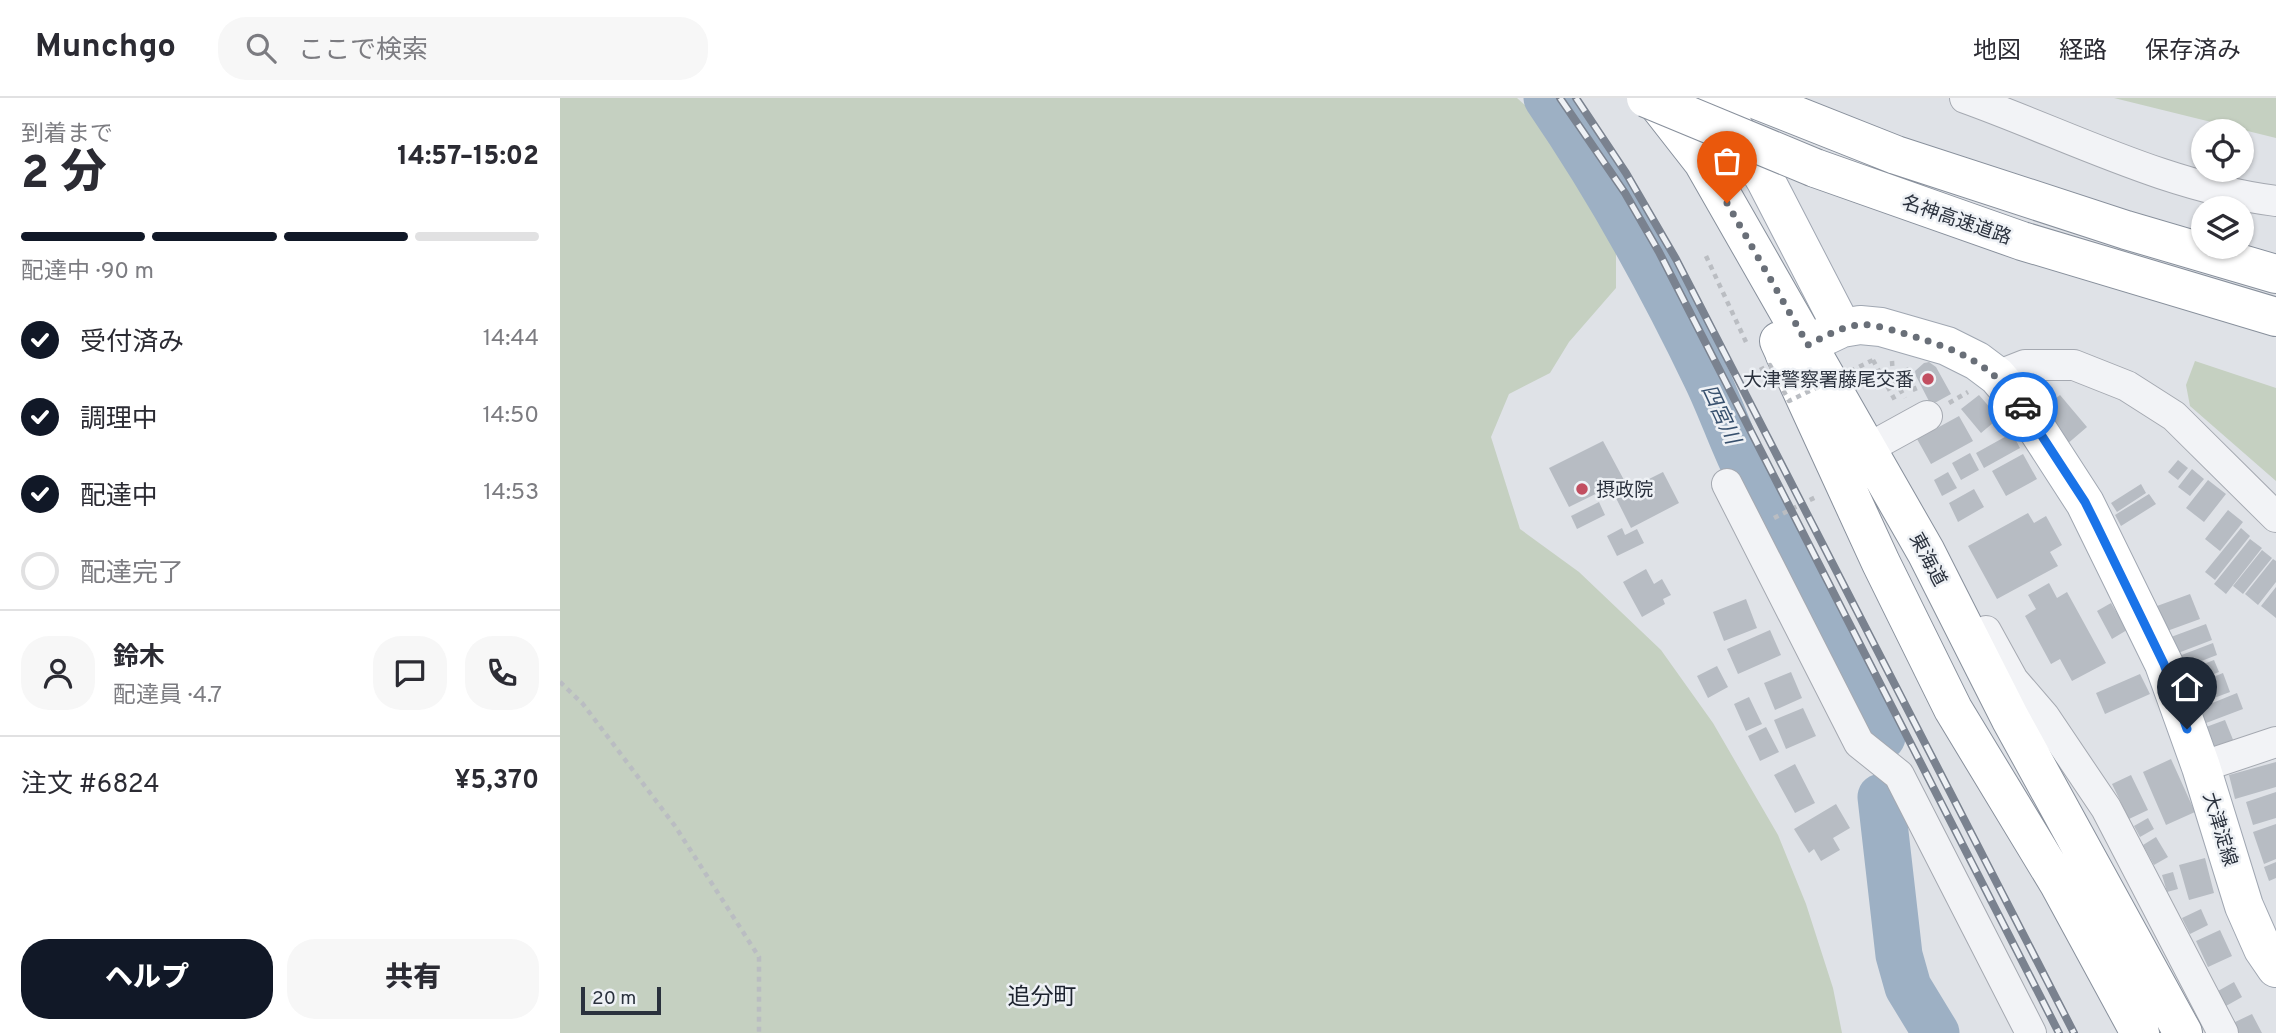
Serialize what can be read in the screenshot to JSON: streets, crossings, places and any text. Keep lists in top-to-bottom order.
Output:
{
  "streets": {
    "main road": ["名神高速道路", "東海道", "大津淀線"]
  },
  "crossings": [
    ["名神高速道路", "東海道"],
    ["東海道", "大津淀線"]
  ],
  "districts": ["追分町"],
  "water": ["四宮川"],
  "places": ["大津警察署藤尾交番", "摂政院"],
  "scale_bar": "20 m",
  "page": {
    "header": "Munchgo",
    "search": "ここで検索",
    "nav": ["地図", "経路", "保存済み"],
    "heading": ["2 分", "到着まで", "14:57–15:02"],
    "panel": [
      "鈴木",
      "配達員 · 4.7",
      "注文 #6824",
      "¥5,370"
    ],
    "bar": "配達中 · 90 m",
    "list": [
      ["受付済み", "14:44"],
      ["調理中", "14:50"],
      ["配達中", "14:53"],
      "配達完了"
    ],
    "buttons": ["ヘルプ", "共有"],
    "scale": "20 m"
  }
}
